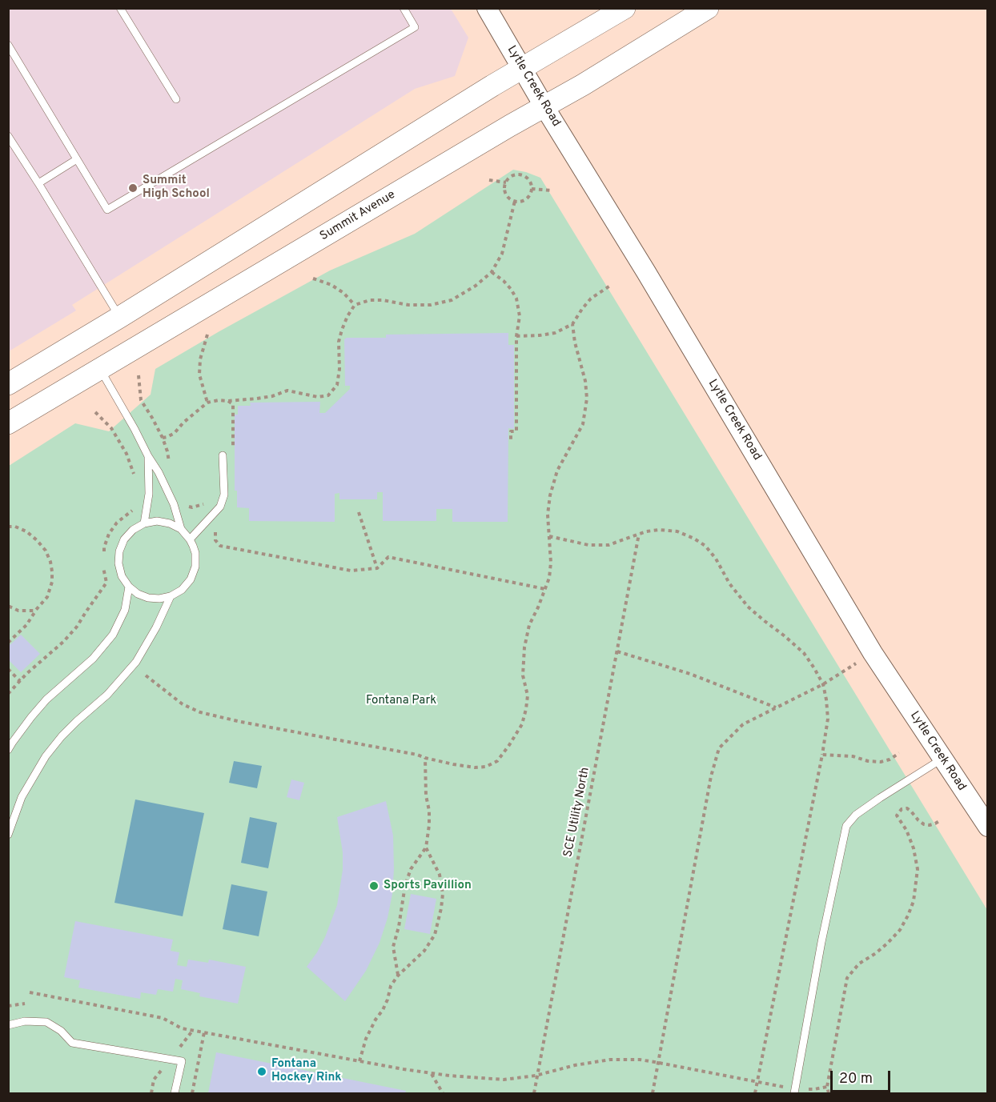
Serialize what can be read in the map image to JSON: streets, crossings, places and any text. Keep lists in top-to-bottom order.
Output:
{
  "streets": {
    "main road": ["Summit Avenue"],
    "street": ["Lytle Creek Road"],
    "path": ["SCE Utility North"]
  },
  "crossings": [
    ["Lytle Creek Road", "Summit Avenue"]
  ],
  "parks": ["Fontana Park"],
  "places": ["Summit High School", "Sports Pavillion", "Fontana Hockey Rink"],
  "scale_bar": "20 m"
}
